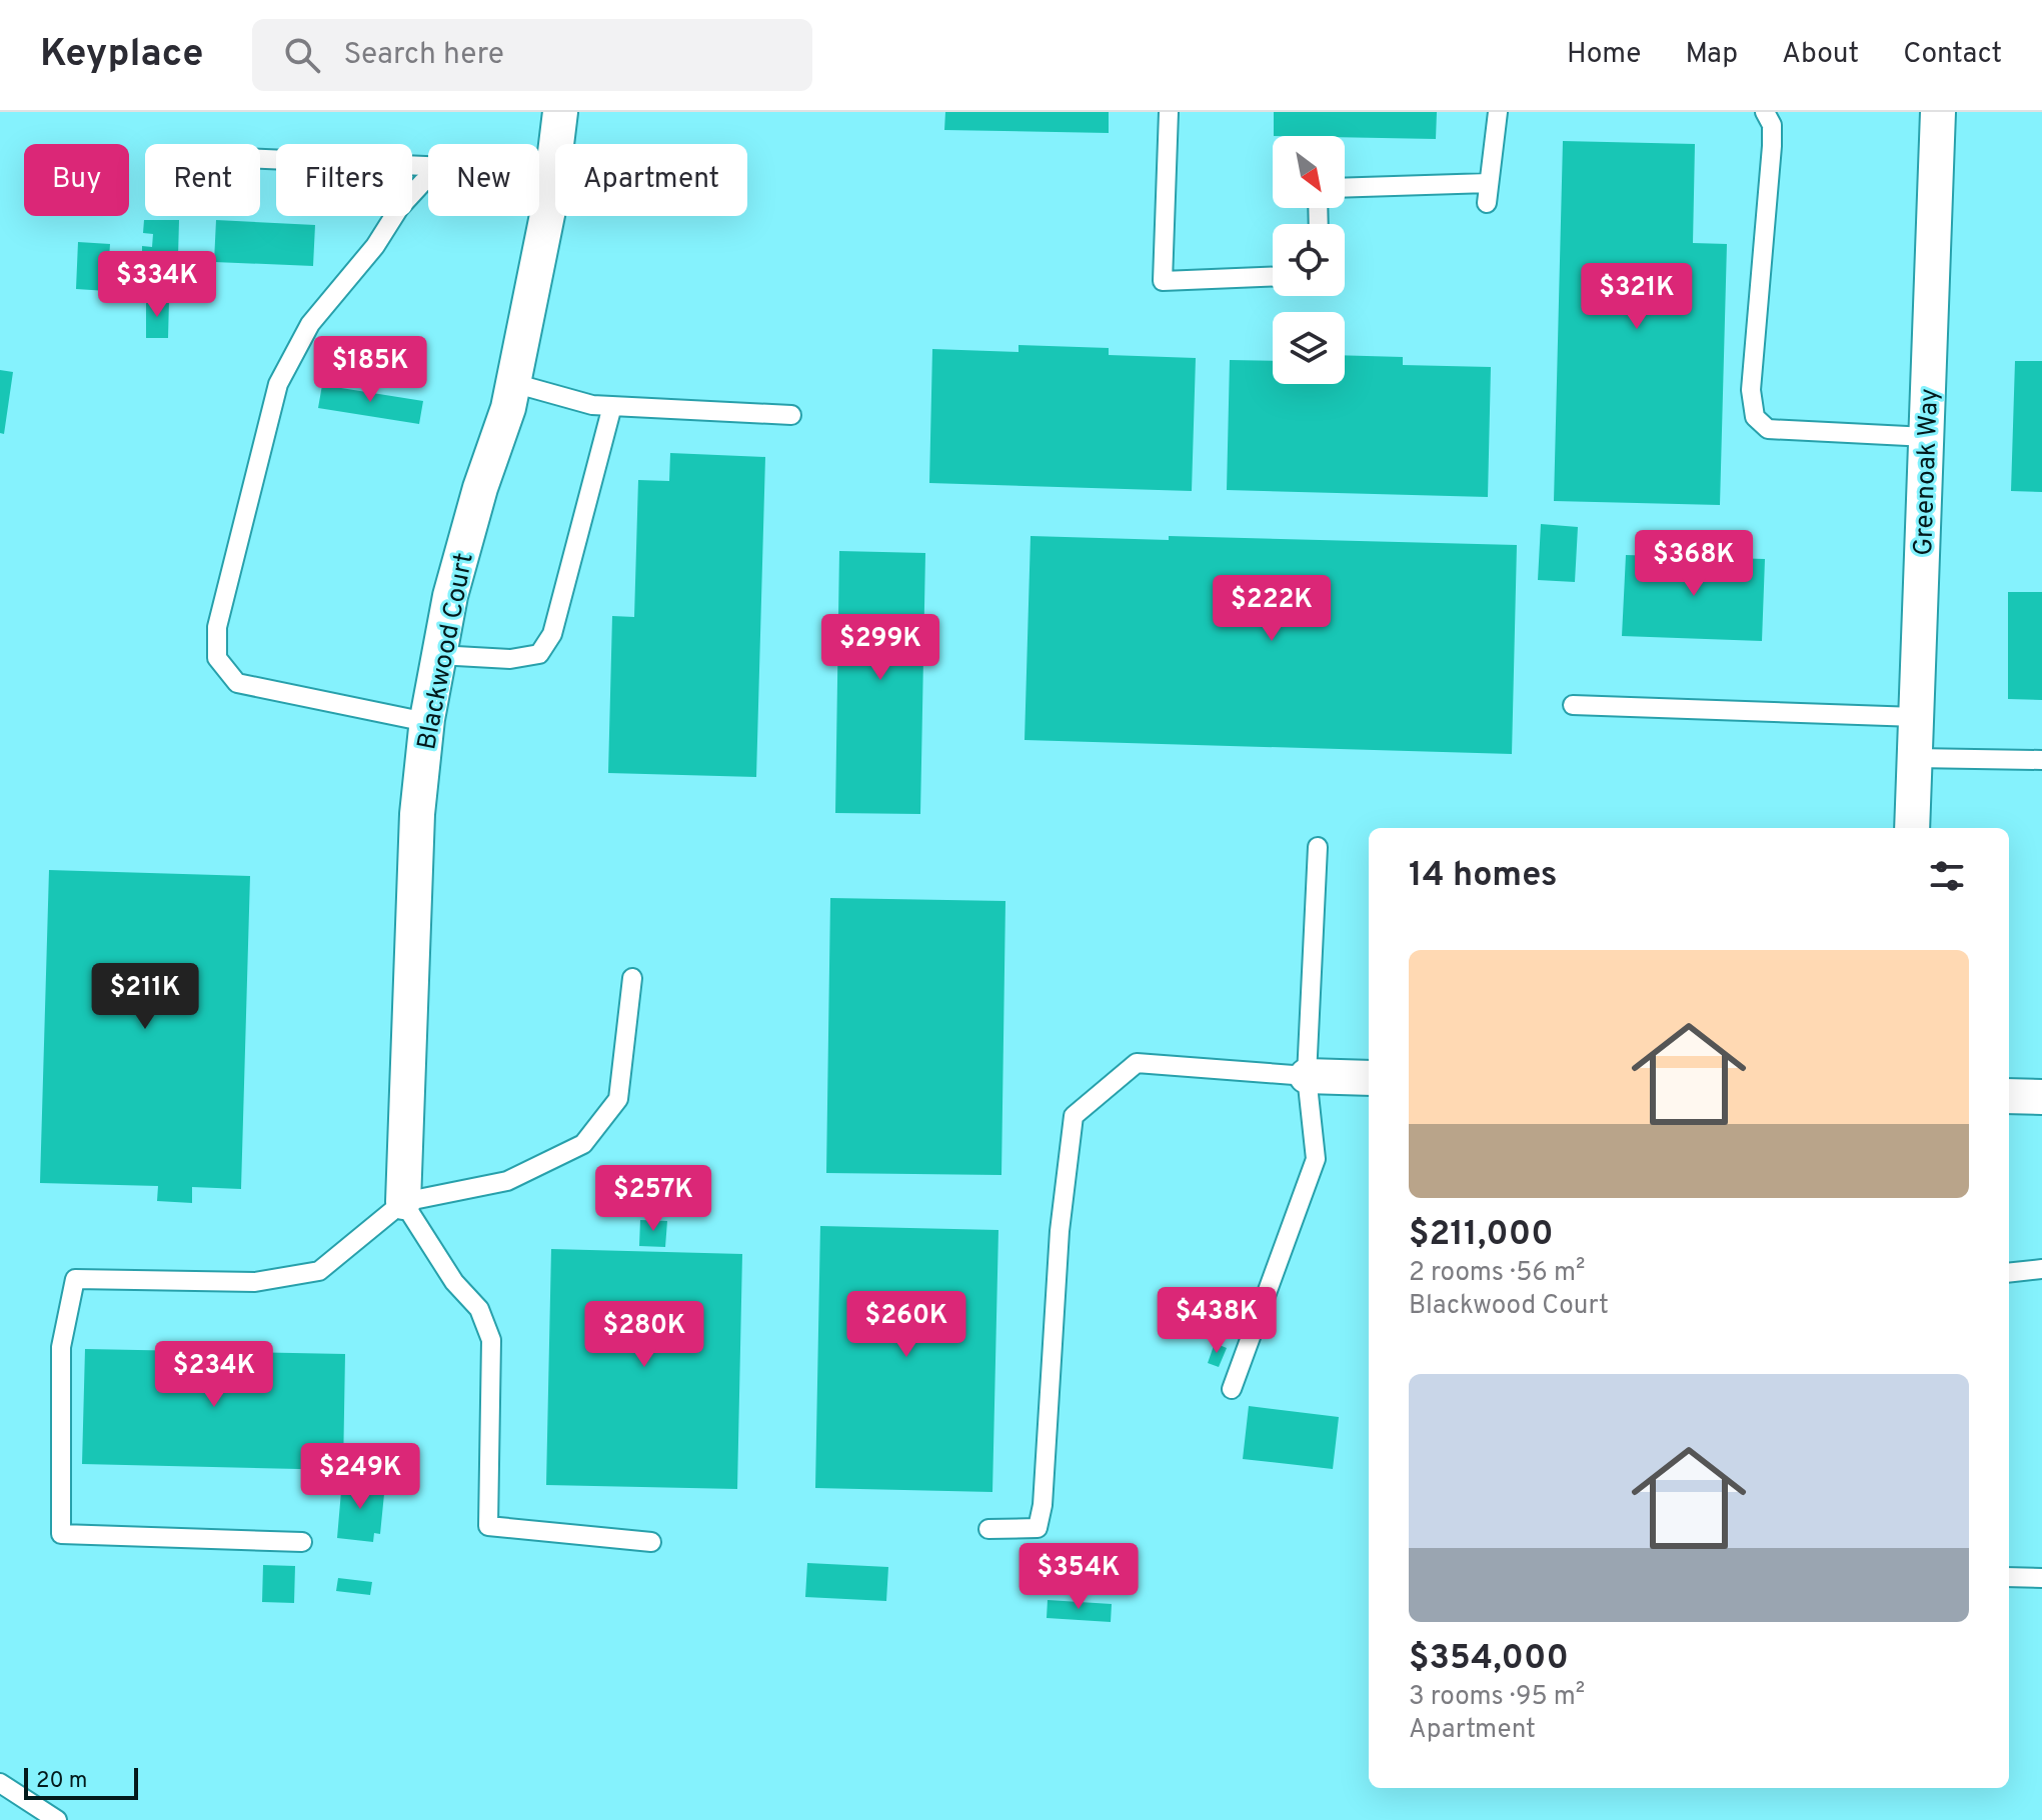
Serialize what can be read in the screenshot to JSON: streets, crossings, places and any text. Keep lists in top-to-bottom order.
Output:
{
  "streets": {
    "street": ["Greenoak Way", "Blackwood Court"]
  },
  "scale_bar": "20 m",
  "north": "bottom right",
  "page": {
    "header": "Keyplace",
    "search": "Search here",
    "nav": [
      "Home",
      "Map",
      "About",
      "Contact"
    ],
    "chip": [
      "Buy",
      "Rent",
      "Filters",
      "New",
      "Apartment"
    ],
    "price": [
      "$334K",
      "$321K",
      "$185K",
      "$368K",
      "$222K",
      "$299K",
      "$211K",
      "$257K",
      "$438K",
      "$260K",
      "$280K",
      "$234K",
      "$249K",
      "$354K"
    ],
    "heading": "14 homes",
    "list": [
      {
        "name": "$211,000",
        "note": "2 rooms · 56 m² · Blackwood Court"
      },
      {
        "name": "$354,000",
        "note": "3 rooms · 95 m² · Apartment"
      }
    ],
    "scale": "20 m"
  }
}
